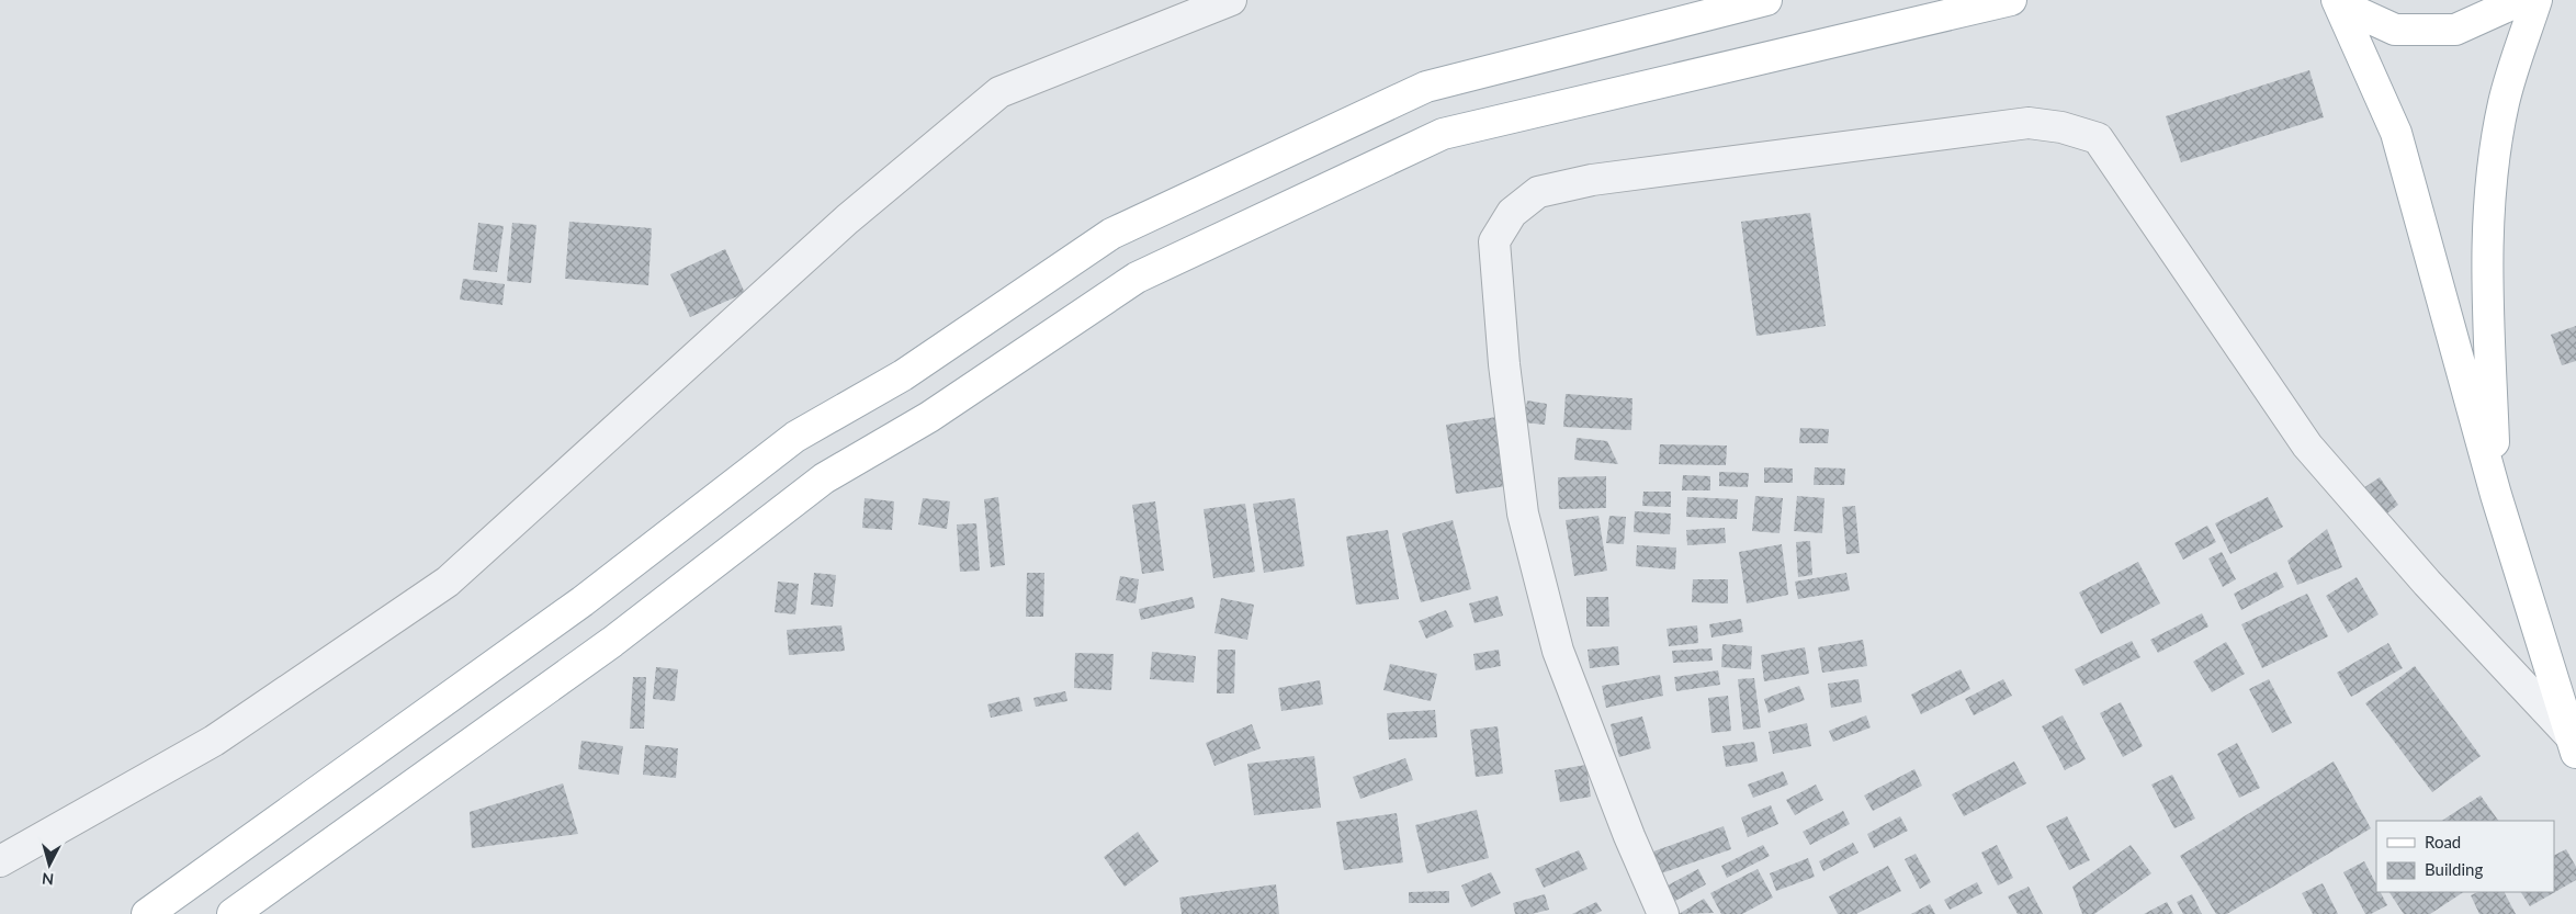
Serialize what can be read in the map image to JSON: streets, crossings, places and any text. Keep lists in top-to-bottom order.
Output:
{
  "legend": ["Road", "Building"],
  "north": "bottom"
}
